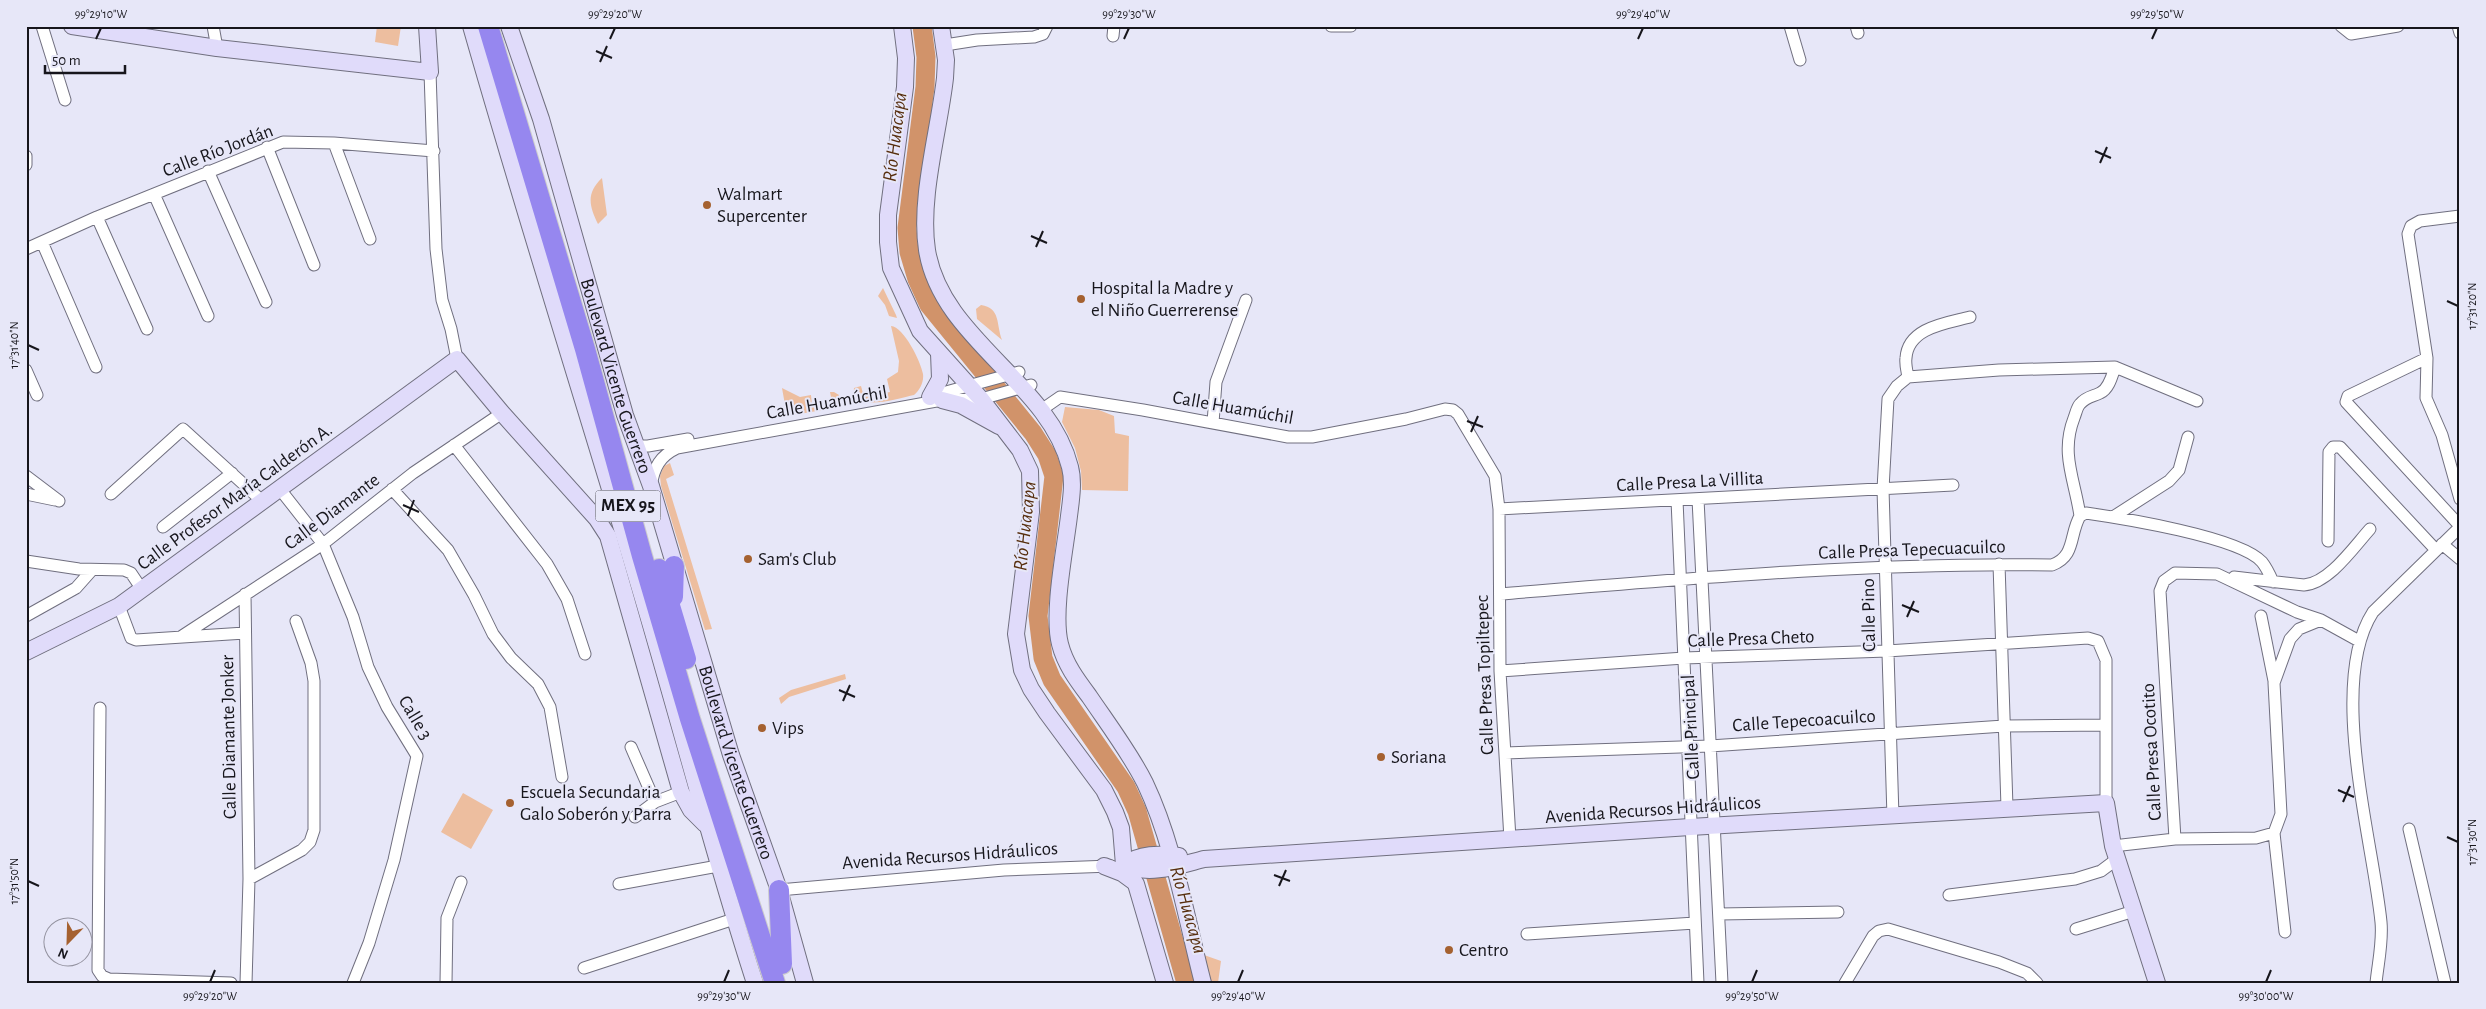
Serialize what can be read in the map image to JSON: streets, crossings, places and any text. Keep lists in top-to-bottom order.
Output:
{
  "streets": {
    "highway": ["Boulevard Vicente Guerrero", "MEX 95"],
    "main road": ["Calle Profesor María Calderón A.", "Avenida Recursos Hidráulicos"],
    "street": [
      "Calle Río Jordán",
      "Calle Huamúchil",
      "Calle Presa La Villita",
      "Calle Diamante",
      "Calle Presa Tepecuacuilco",
      "Calle Pino",
      "Calle Presa Cheto",
      "Calle Presa Topiltepec",
      "Calle 3",
      "Calle Tepecoacuilco",
      "Calle Principal",
      "Calle Diamante Jonker",
      "Calle Presa Ocotito"
    ]
  },
  "crossings": [
    ["Boulevard Vicente Guerrero", "Calle Huamúchil"],
    ["Boulevard Vicente Guerrero", "Avenida Recursos Hidráulicos"],
    ["Calle Huamúchil", "Calle Presa Topiltepec"],
    ["Calle Presa La Villita", "Calle Pino"],
    ["Calle Presa La Villita", "Calle Presa Topiltepec"],
    ["Calle Presa La Villita", "Calle Principal"],
    ["Calle Profesor María Calderón A.", "Calle 3"],
    ["Calle Diamante", "Calle 3"],
    ["Calle Diamante", "Calle Diamante Jonker"],
    ["Calle Presa Tepecuacuilco", "Calle Pino"],
    ["Calle Presa Tepecuacuilco", "Calle Presa Topiltepec"],
    ["Calle Presa Tepecuacuilco", "Calle Principal"],
    ["Calle Pino", "Calle Presa Cheto"],
    ["Calle Pino", "Calle Tepecoacuilco"],
    ["Calle Pino", "Avenida Recursos Hidráulicos"],
    ["Calle Presa Cheto", "Calle Presa Topiltepec"],
    ["Calle Presa Cheto", "Calle Tepecoacuilco"],
    ["Calle Presa Cheto", "Calle Principal"],
    ["Calle Presa Topiltepec", "Calle Tepecoacuilco"],
    ["Calle Presa Topiltepec", "Avenida Recursos Hidráulicos"],
    ["Calle Tepecoacuilco", "Calle Principal"],
    ["Calle Principal", "Avenida Recursos Hidráulicos"]
  ],
  "water": ["Río Huacapa"],
  "places": [
    "Walmart Supercenter",
    "Hospital la Madre y el Niño Guerrerense",
    "Sam's Club",
    "Vips",
    "Soriana",
    "Escuela Secundaria Galo Soberón y Parra",
    "Centro"
  ],
  "scale_bar": "50 m",
  "north": "bottom left",
  "coordinates": [
    "99°29'10\"W",
    "99°29'20\"W",
    "99°29'30\"W",
    "99°29'40\"W",
    "99°29'50\"W",
    "17°31'20\"N",
    "17°31'40\"N",
    "17°31'30\"N",
    "17°31'50\"N",
    "99°30'00\"W"
  ]
}
